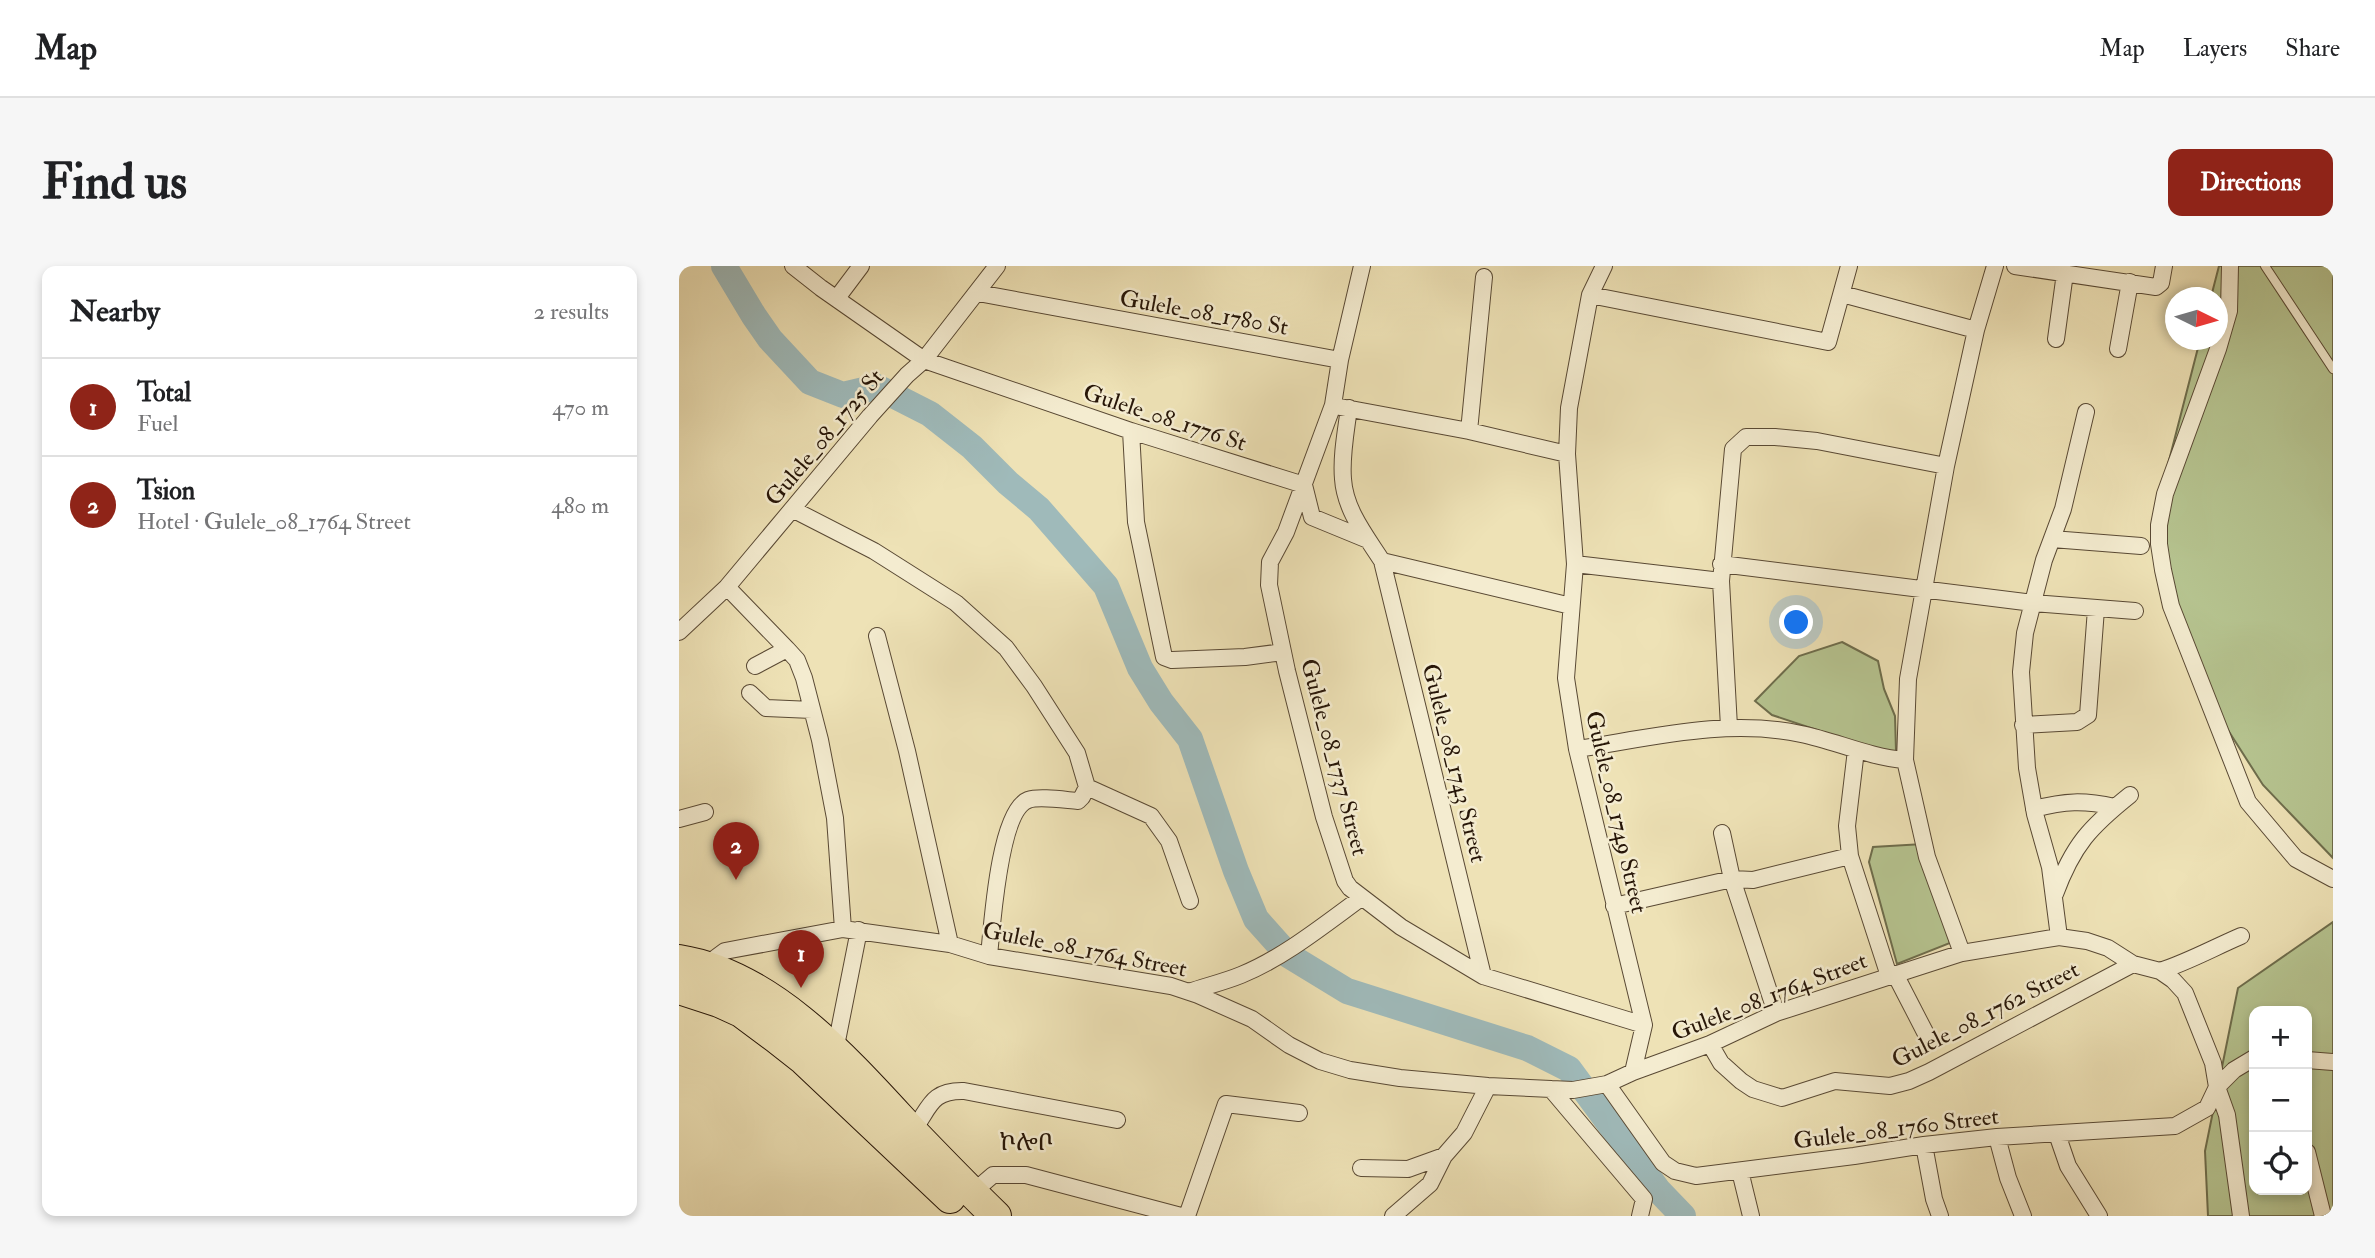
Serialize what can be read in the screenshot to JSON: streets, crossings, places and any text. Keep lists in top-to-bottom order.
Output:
{
  "streets": {
    "street": [
      "Gulele_08_1780 St",
      "Gulele_08_1776 St",
      "Gulele_08_1725 St",
      "Gulele_08_1737 Street",
      "Gulele_08_1743 Street",
      "Gulele_08_1749 Street",
      "Gulele_08_1764 Street",
      "Gulele_08_1762 Street",
      "Gulele_08_1760 Street"
    ]
  },
  "crossings": [
    ["Gulele_08_1780 St", "Gulele_08_1725 St"],
    ["Gulele_08_1776 St", "Gulele_08_1725 St"],
    ["Gulele_08_1776 St", "Gulele_08_1737 Street"],
    ["Gulele_08_1737 Street", "Gulele_08_1743 Street"],
    ["Gulele_08_1737 Street", "Gulele_08_1749 Street"],
    ["Gulele_08_1764 Street", "Gulele_08_1762 Street"],
    ["Gulele_08_1764 Street", "Gulele_08_1760 Street"]
  ],
  "districts": ["ኮሎቦ"],
  "north": "right",
  "page": {
    "header": "Map",
    "nav": ["Map", "Layers", "Share"],
    "buttons": "Directions",
    "title": "Find us",
    "heading": ["Nearby", "2 results"],
    "list": [
      {
        "mark": "1",
        "name": "Total",
        "note": "Fuel",
        "value": "470 m"
      },
      {
        "mark": "2",
        "name": "Tsion",
        "note": "Hotel · Gulele_08_1764 Street",
        "value": "480 m"
      }
    ],
    "pins": ["2", "1"],
    "map_buttons": ["+", "−"]
  }
}
